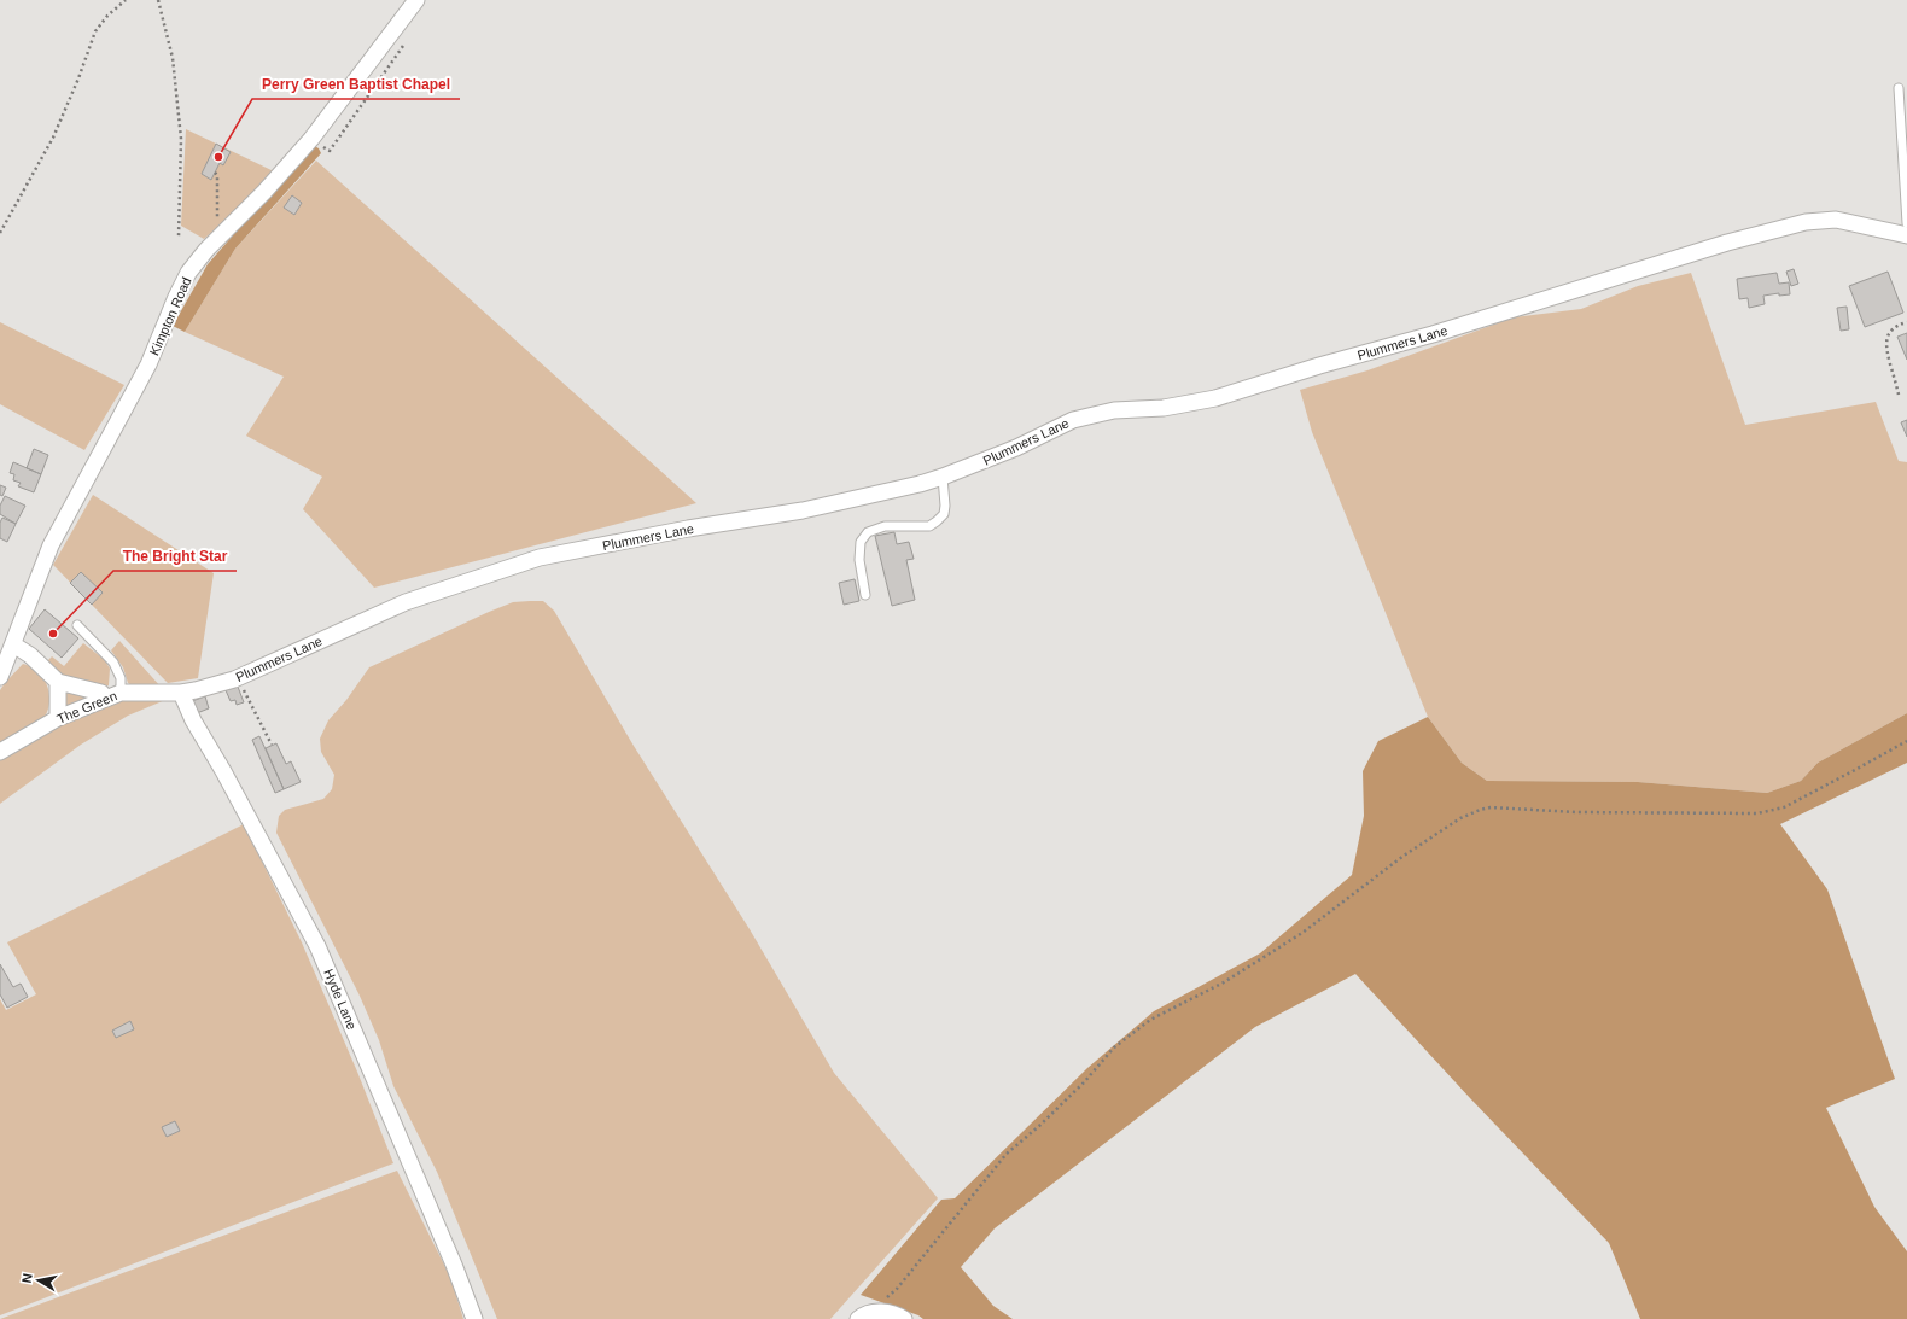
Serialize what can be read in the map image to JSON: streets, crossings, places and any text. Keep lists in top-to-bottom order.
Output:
{
  "streets": {
    "street": [
      "Kimpton Road",
      "Plummers Lane",
      "The Green",
      "Hyde Lane"
    ]
  },
  "crossings": [
    ["Plummers Lane", "The Green"],
    ["Plummers Lane", "Hyde Lane"],
    ["The Green", "Hyde Lane"]
  ],
  "places": ["Perry Green Baptist Chapel", "The Bright Star"],
  "north": "left"
}
